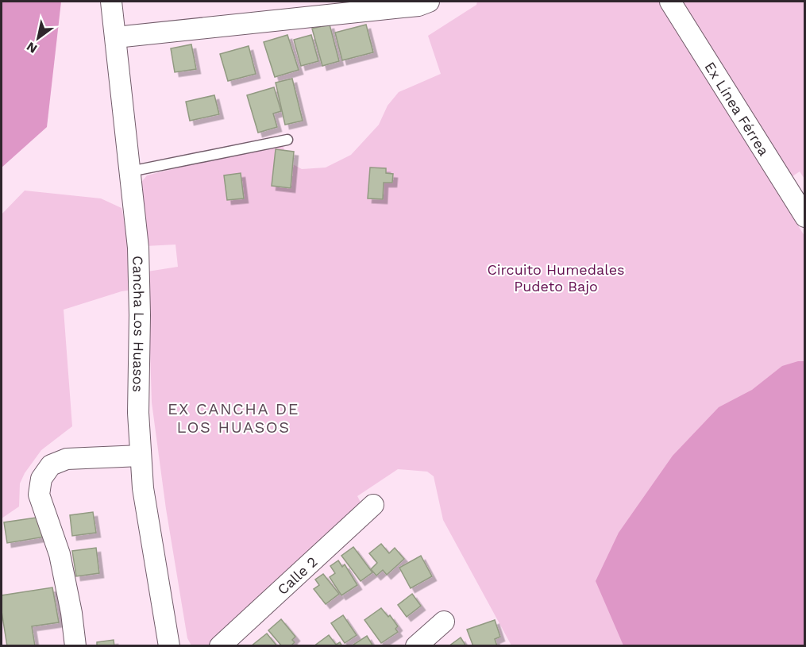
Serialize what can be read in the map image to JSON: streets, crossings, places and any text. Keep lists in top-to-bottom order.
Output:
{
  "streets": {
    "street": ["Ex Línea Férrea", "Cancha Los Huasos", "Calle 2"]
  },
  "districts": ["EX CANCHA DE LOS HUASOS"],
  "parks": ["Circuito Humedales Pudeto Bajo"],
  "north": "bottom left"
}
